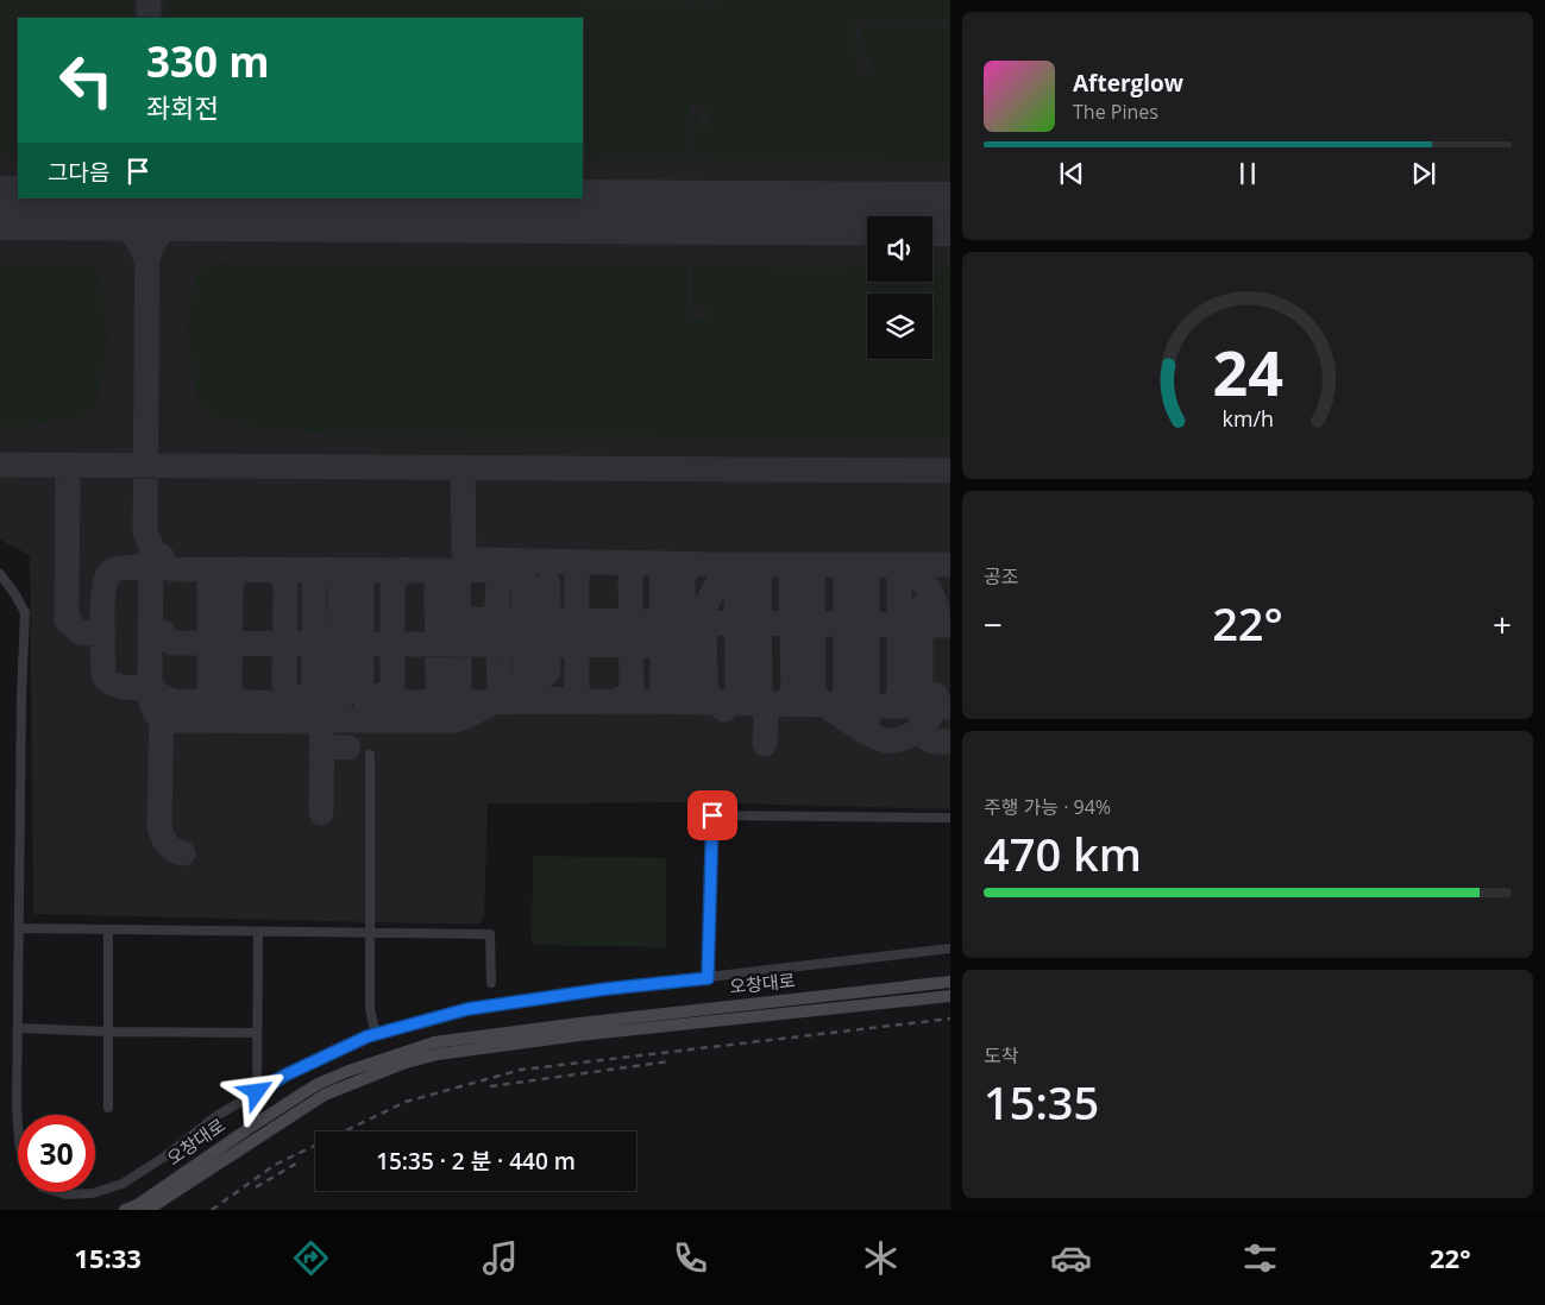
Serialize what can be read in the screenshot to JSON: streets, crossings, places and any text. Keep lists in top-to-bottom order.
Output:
{
  "streets": {
    "main road": ["오창대로"]
  },
  "page": {
    "turn": ["330 m", "좌회전"],
    "song": ["Afterglow", "The Pines"],
    "then": "그다음",
    "tile": [
      "공조",
      ["주행 가능 · 94%", "470 km"],
      ["도착", "15:35"]
    ],
    "heat": ["−", "22°", "+"],
    "limit": "30",
    "trip": "15:35 · 2 분 · 440 m",
    "tabs": ["15:33", "22°"],
    "gauge": ["24", "km/h"]
  }
}
